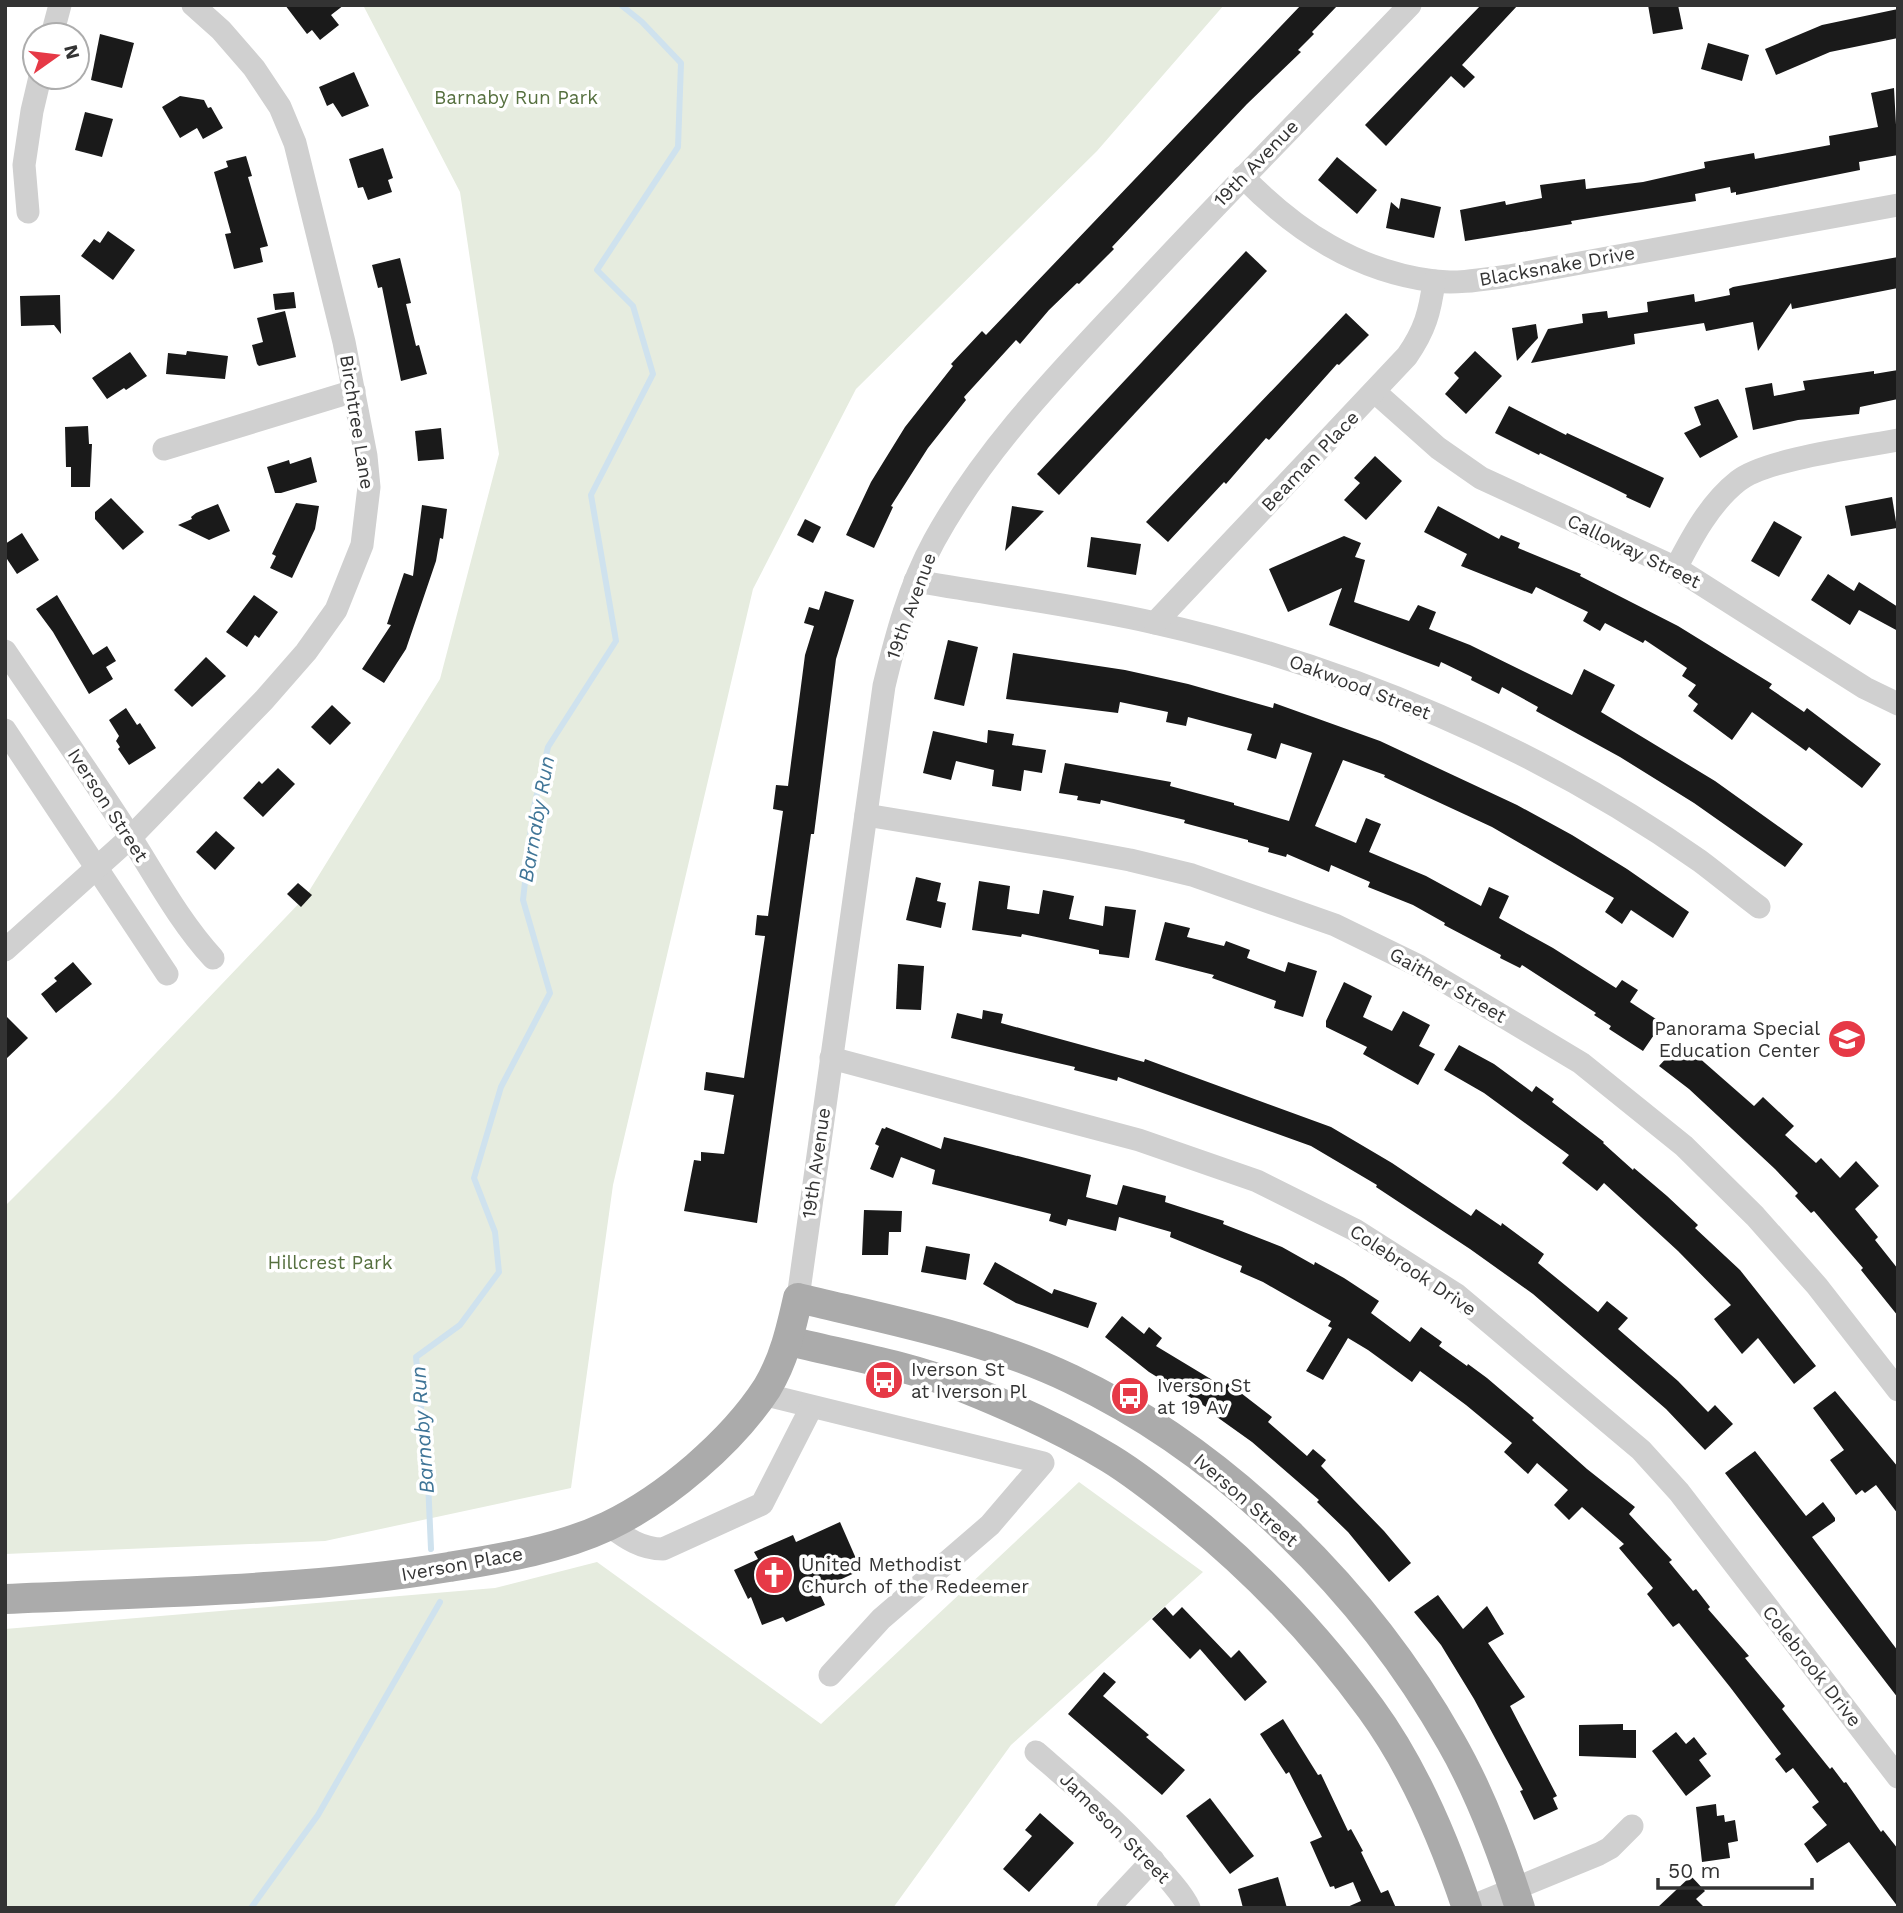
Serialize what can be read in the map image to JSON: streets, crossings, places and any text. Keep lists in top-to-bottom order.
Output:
{
  "streets": {
    "main road": ["Iverson Street", "Iverson Place"],
    "street": [
      "19th Avenue",
      "Blacksnake Drive",
      "Birchtree Lane",
      "Beaman Place",
      "Calloway Street",
      "Oakwood Street",
      "Gaither Street",
      "Colebrook Drive",
      "Jameson Street"
    ]
  },
  "crossings": [
    ["19th Avenue", "Blacksnake Drive"],
    ["19th Avenue", "Oakwood Street"],
    ["19th Avenue", "Iverson Street"],
    ["19th Avenue", "Gaither Street"],
    ["19th Avenue", "Colebrook Drive"],
    ["19th Avenue", "Iverson Place"],
    ["Blacksnake Drive", "Beaman Place"],
    ["Birchtree Lane", "Iverson Street"],
    ["Beaman Place", "Calloway Street"],
    ["Beaman Place", "Oakwood Street"],
    ["Iverson Street", "Iverson Place"]
  ],
  "water": ["Barnaby Run"],
  "parks": ["Barnaby Run Park", "Hillcrest Park"],
  "places": {
    "school or university": ["Panorama Special Education Center"],
    "bus stop": ["Iverson St at Iverson Pl", "Iverson St at 19 Av"],
    "church": ["United Methodist Church of the Redeemer"]
  },
  "scale_bar": "50 m",
  "north": "right"
}
